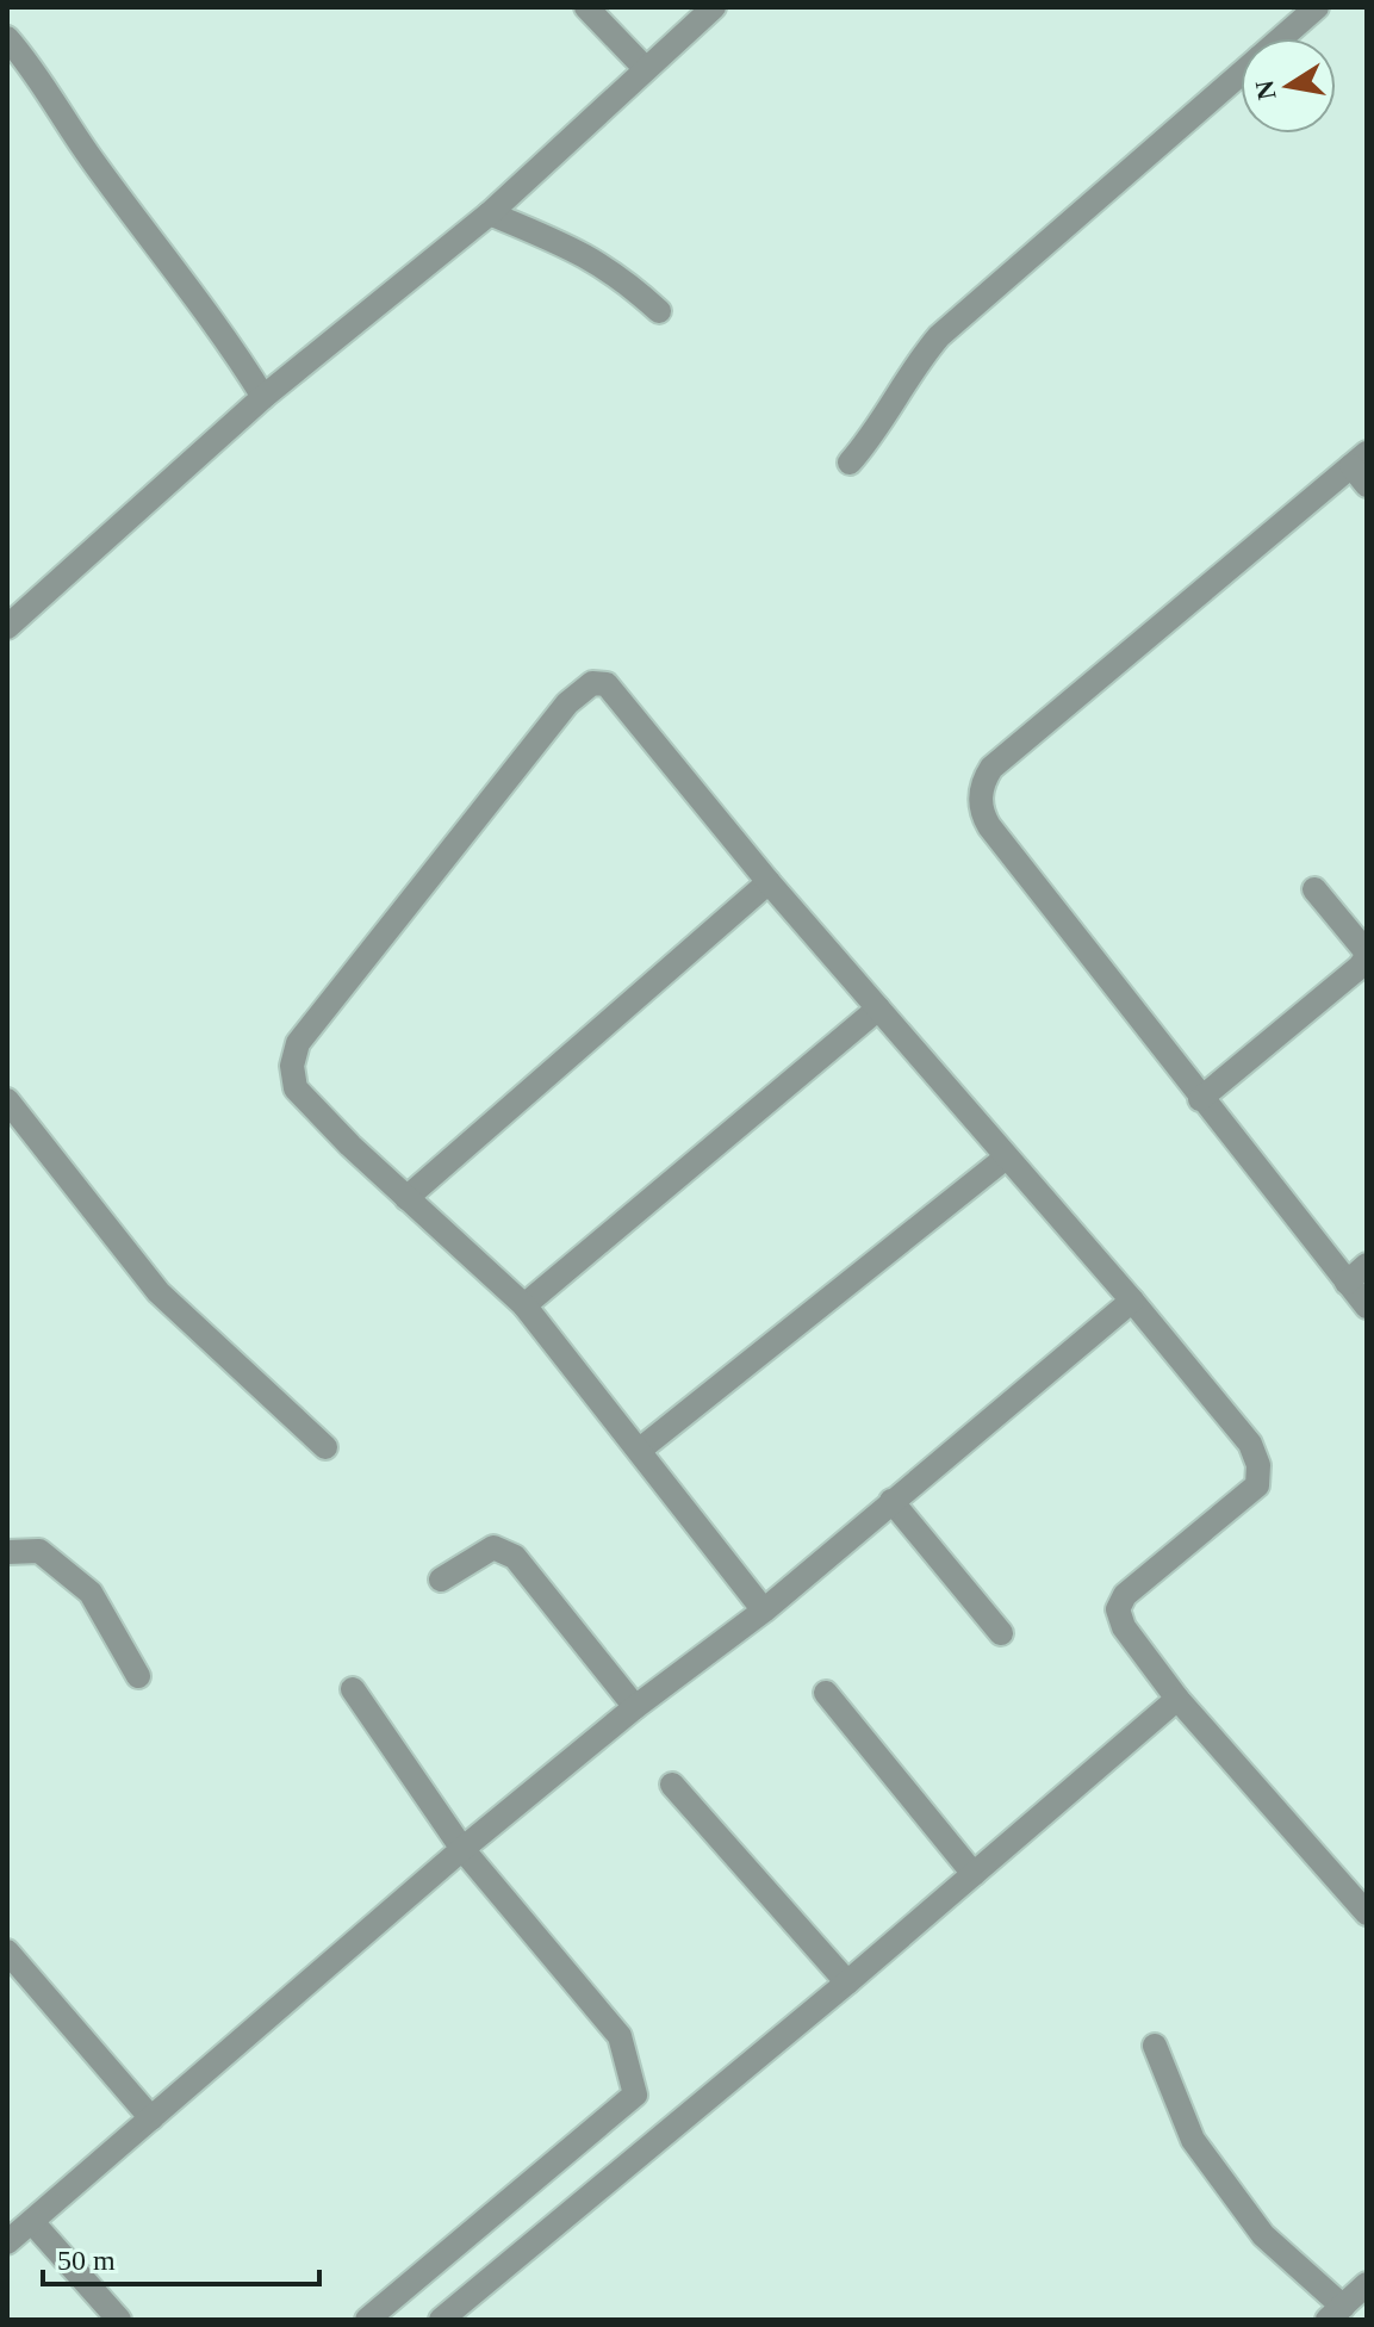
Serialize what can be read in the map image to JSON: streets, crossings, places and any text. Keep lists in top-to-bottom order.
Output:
{
  "scale_bar": "50 m",
  "north": "left"
}
